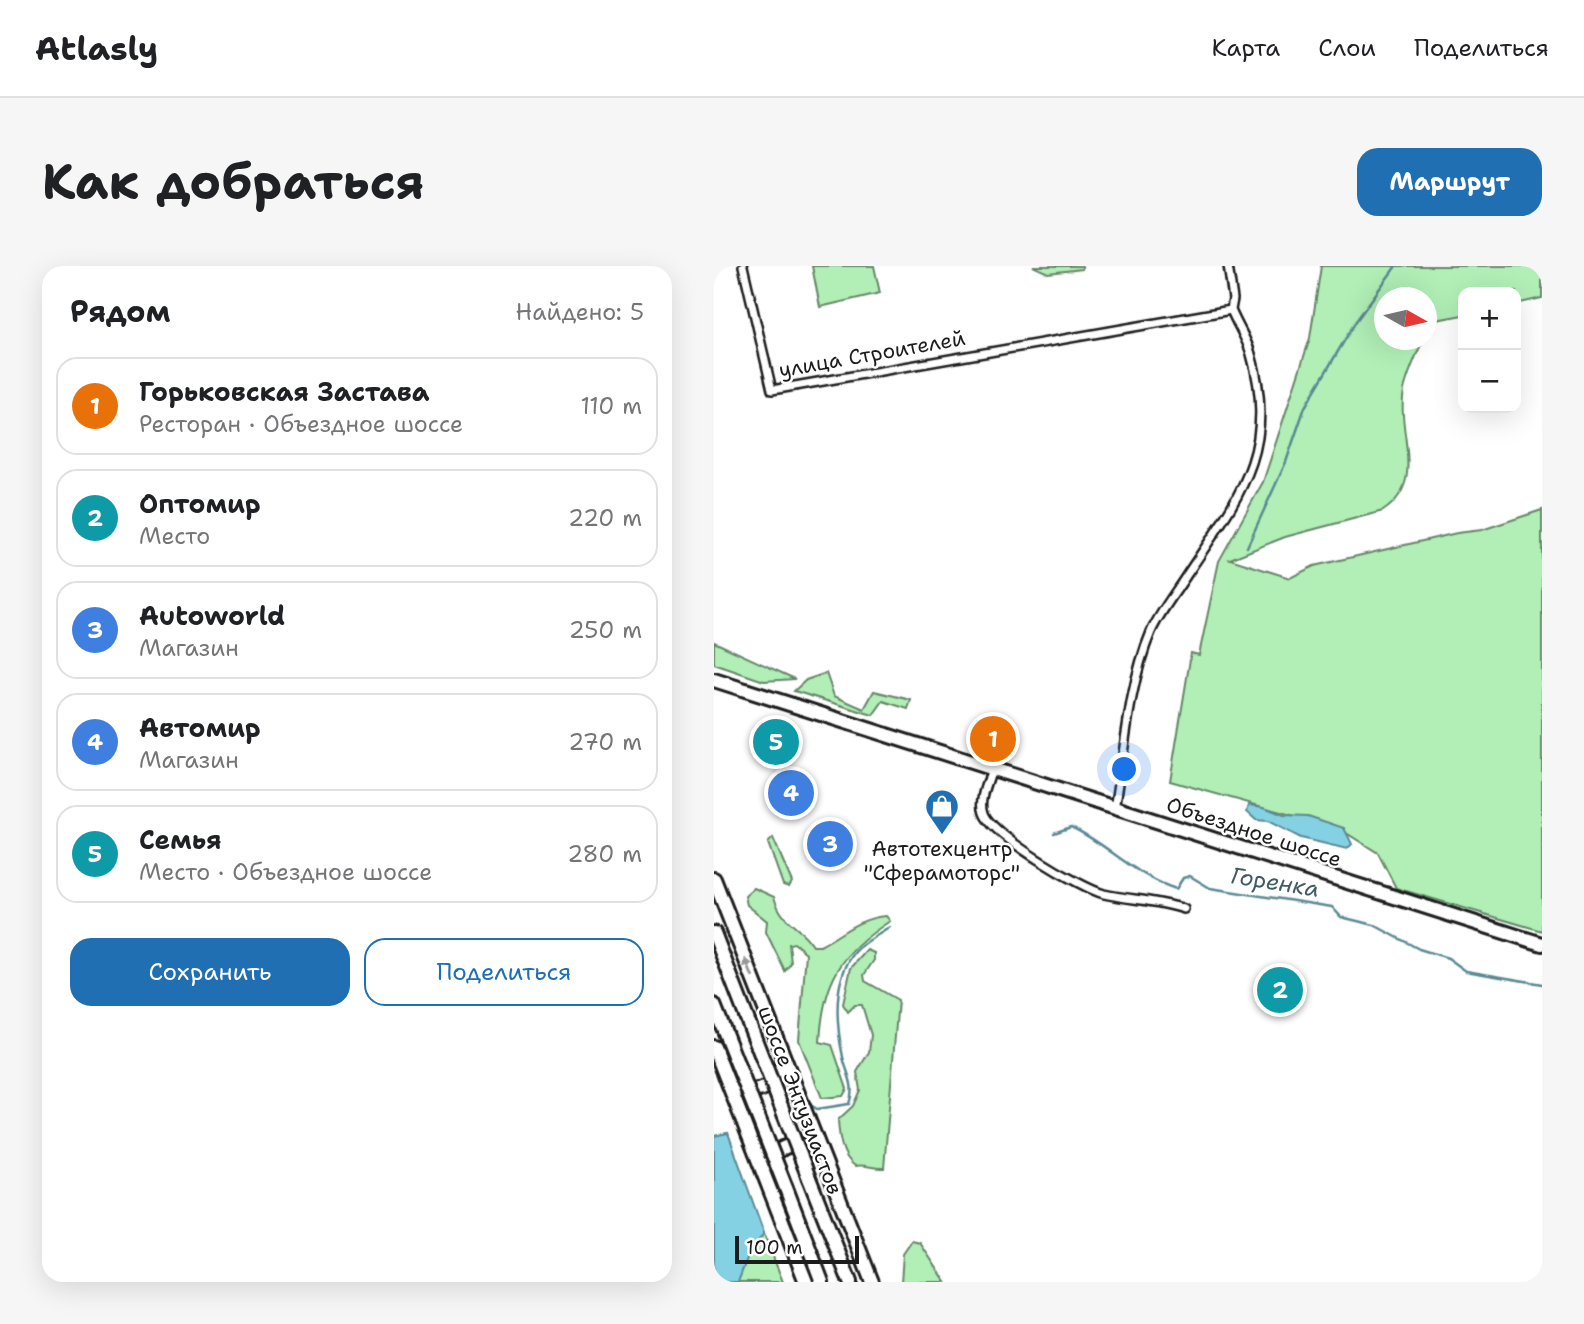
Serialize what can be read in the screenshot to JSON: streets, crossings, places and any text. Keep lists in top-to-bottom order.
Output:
{
  "streets": {
    "main road": ["Объездное шоссе", "шоссе Энтузиастов"],
    "street": ["улица Строителей"]
  },
  "water": ["Горенка"],
  "places": {
    "shop": ["Автотехцентр \"Сферамоторс\""]
  },
  "scale_bar": "100 m",
  "north": "right",
  "page": {
    "header": "Atlasly",
    "nav": ["Карта", "Слои", "Поделиться"],
    "buttons": [
      "Маршрут",
      ["Сохранить", "Поделиться"]
    ],
    "title": "Как добраться",
    "heading": ["Рядом", "Найдено: 5"],
    "map_buttons": ["+", "−"],
    "list": [
      {
        "mark": "1",
        "name": "Горьковская Застава",
        "note": "Ресторан · Объездное шоссе",
        "value": "110 m"
      },
      {
        "mark": "2",
        "name": "Оптомир",
        "note": "Место",
        "value": "220 m"
      },
      {
        "mark": "3",
        "name": "Autoworld",
        "note": "Магазин",
        "value": "250 m"
      },
      {
        "mark": "4",
        "name": "Автомир",
        "note": "Магазин",
        "value": "270 m"
      },
      {
        "mark": "5",
        "name": "Семья",
        "note": "Место · Объездное шоссе",
        "value": "280 m"
      }
    ],
    "pins": [
      "1",
      "5",
      "4",
      "3",
      "2"
    ],
    "scale": "100 m"
  }
}
